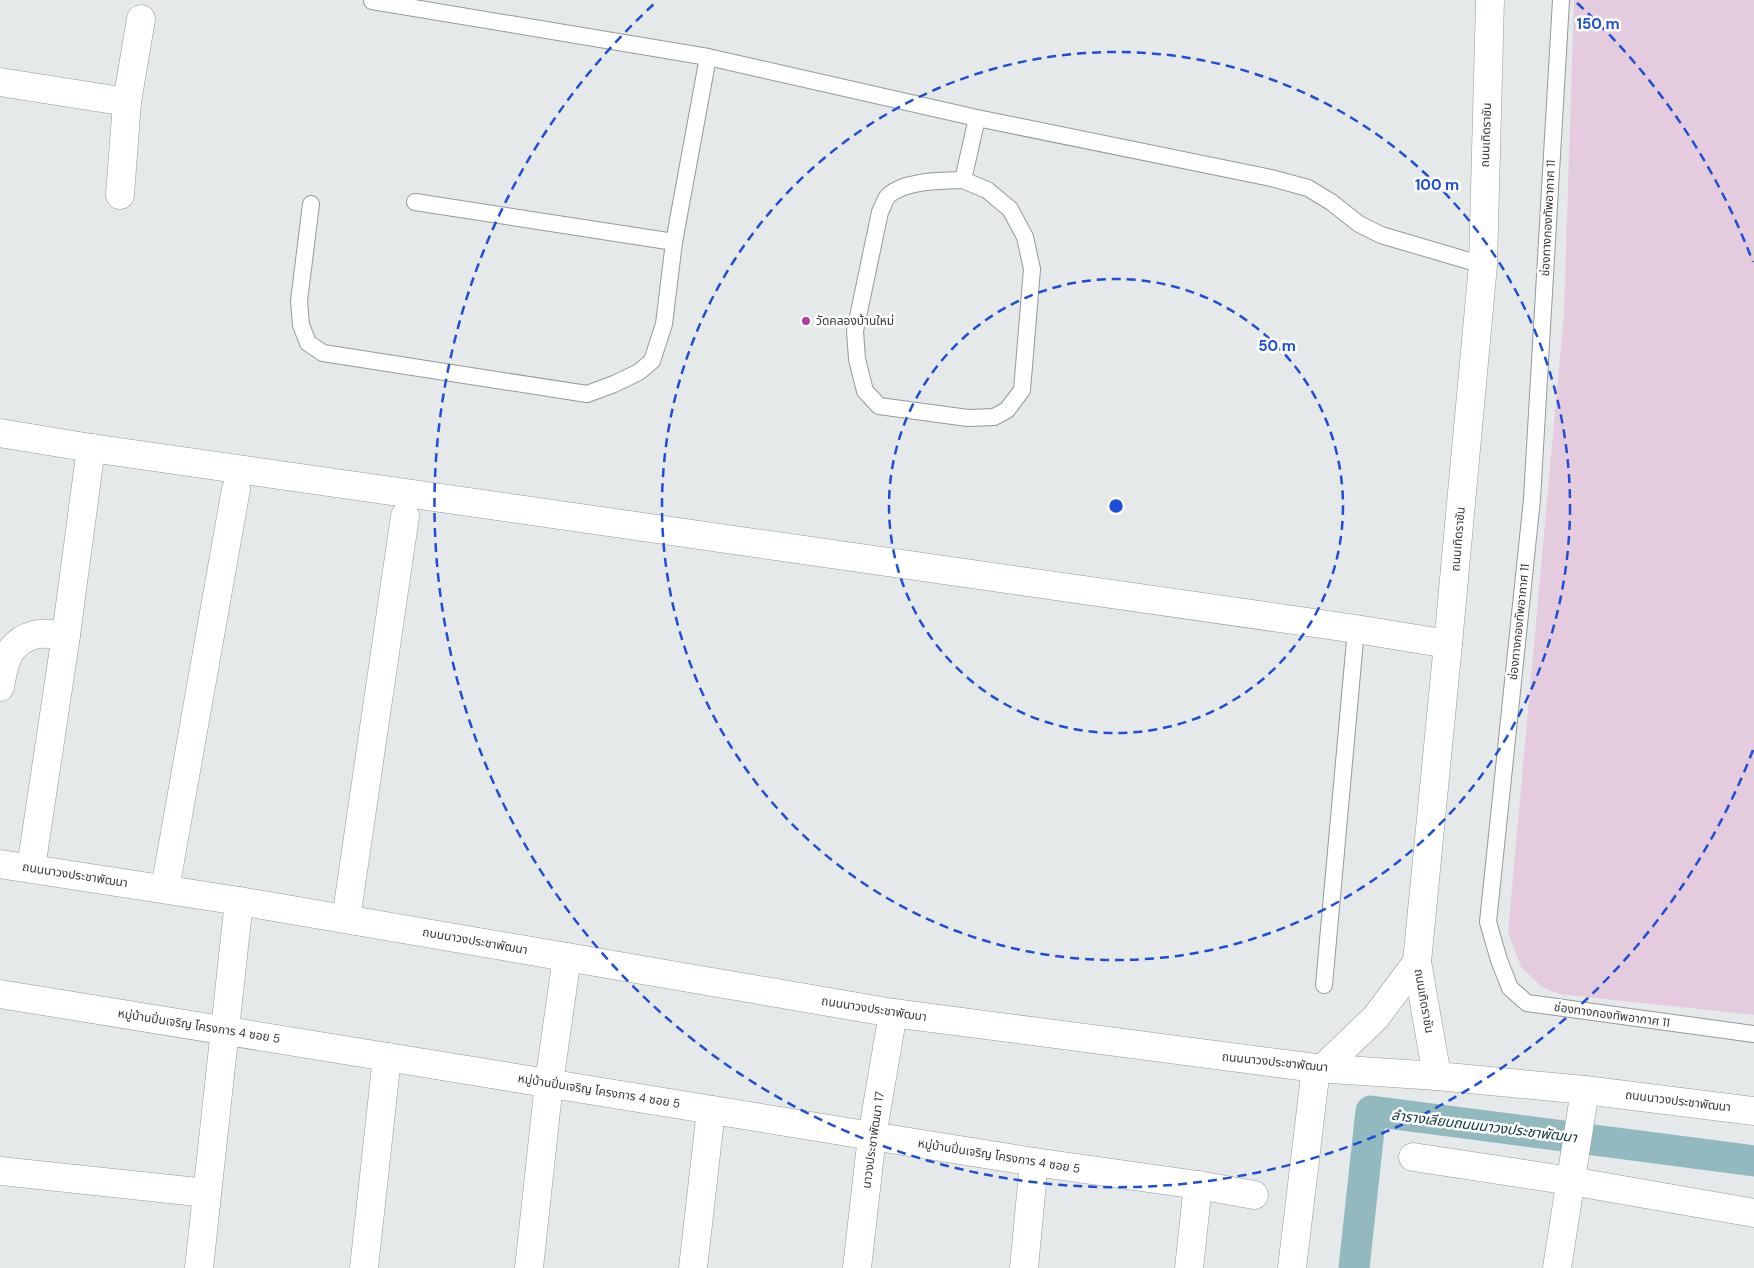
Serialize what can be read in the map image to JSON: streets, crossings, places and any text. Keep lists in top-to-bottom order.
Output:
{
  "streets": {
    "street": [
      "ถนนเทิดราชัน",
      "ถนนนาวงประชาพัฒนา",
      "หมู่บ้านปิ่นเจริญ โครงการ 4 ซอย 5",
      "นาวงประชาพัฒนา 17"
    ],
    "lane": ["ช่องทางกองทัพอากาศ 11"]
  },
  "crossings": [
    ["ถนนเทิดราชัน", "ถนนนาวงประชาพัฒนา"],
    ["ถนนนาวงประชาพัฒนา", "นาวงประชาพัฒนา 17"],
    ["หมู่บ้านปิ่นเจริญ โครงการ 4 ซอย 5", "นาวงประชาพัฒนา 17"]
  ],
  "water": ["ลำรางเลียบถนนนาวงประชาพัฒนา"],
  "places": ["วัดคลองบ้านใหม่"],
  "rings": ["150 m", "100 m", "50 m"]
}
